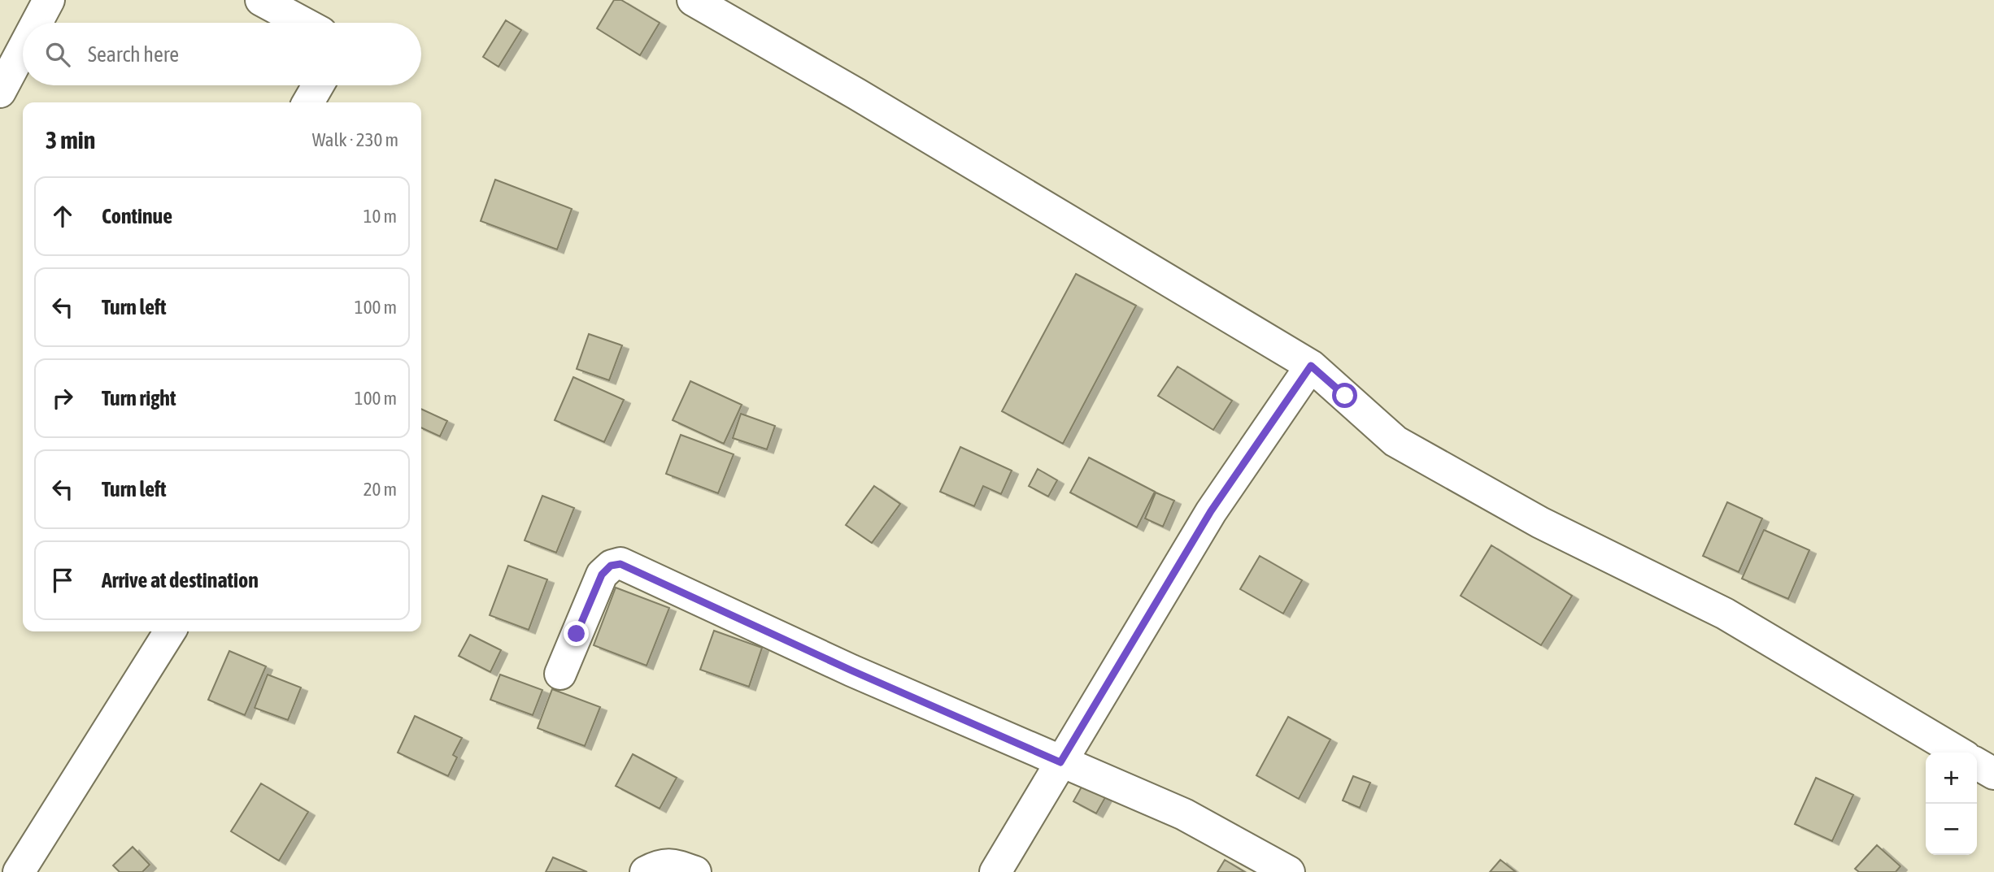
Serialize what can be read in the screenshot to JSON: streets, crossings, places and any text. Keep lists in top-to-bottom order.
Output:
{
  "page": {
    "search": "Search here",
    "heading": ["3 min", "Walk · 230 m"],
    "list": [
      ["Continue", "10 m"],
      ["Turn left", "100 m"],
      ["Turn right", "100 m"],
      ["Turn left", "20 m"],
      "Arrive at destination"
    ],
    "map_buttons": ["+", "−"]
  }
}
